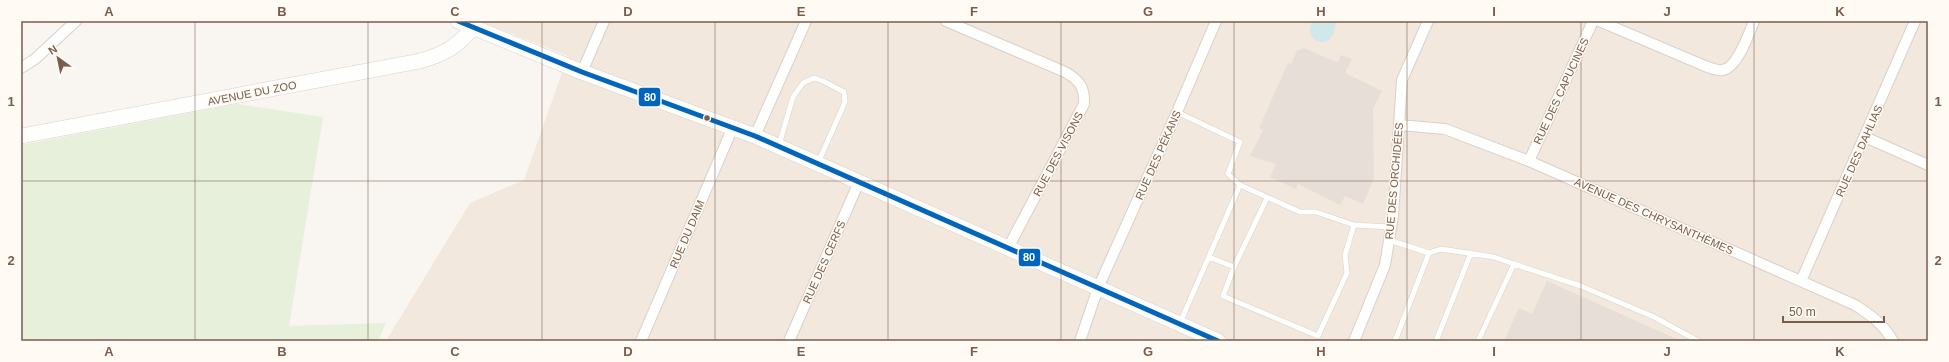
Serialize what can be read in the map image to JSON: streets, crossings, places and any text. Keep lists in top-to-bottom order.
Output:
{
  "streets": {
    "main road": ["AVENUE DU ZOO"],
    "street": [
      "RUE DES CAPUCINES",
      "RUE DES DAHLIAS",
      "RUE DES VISONS",
      "RUE DES PÉKANS",
      "RUE DES ORCHIDÉES",
      "AVENUE DES CHRYSANTHÈMES",
      "RUE DU DAIM",
      "RUE DES CERFS"
    ]
  },
  "crossings": [
    ["RUE DES CAPUCINES", "AVENUE DES CHRYSANTHÈMES"],
    ["RUE DES DAHLIAS", "AVENUE DES CHRYSANTHÈMES"],
    ["RUE DES ORCHIDÉES", "AVENUE DES CHRYSANTHÈMES"]
  ],
  "lines": ["transit line 80"],
  "scale_bar": "50 m",
  "north": "top left",
  "grid": {
    "columns": [
      "A",
      "B",
      "C",
      "D",
      "E",
      "F",
      "G",
      "H",
      "I",
      "J",
      "K"
    ],
    "rows": ["1", "2"]
  }
}
